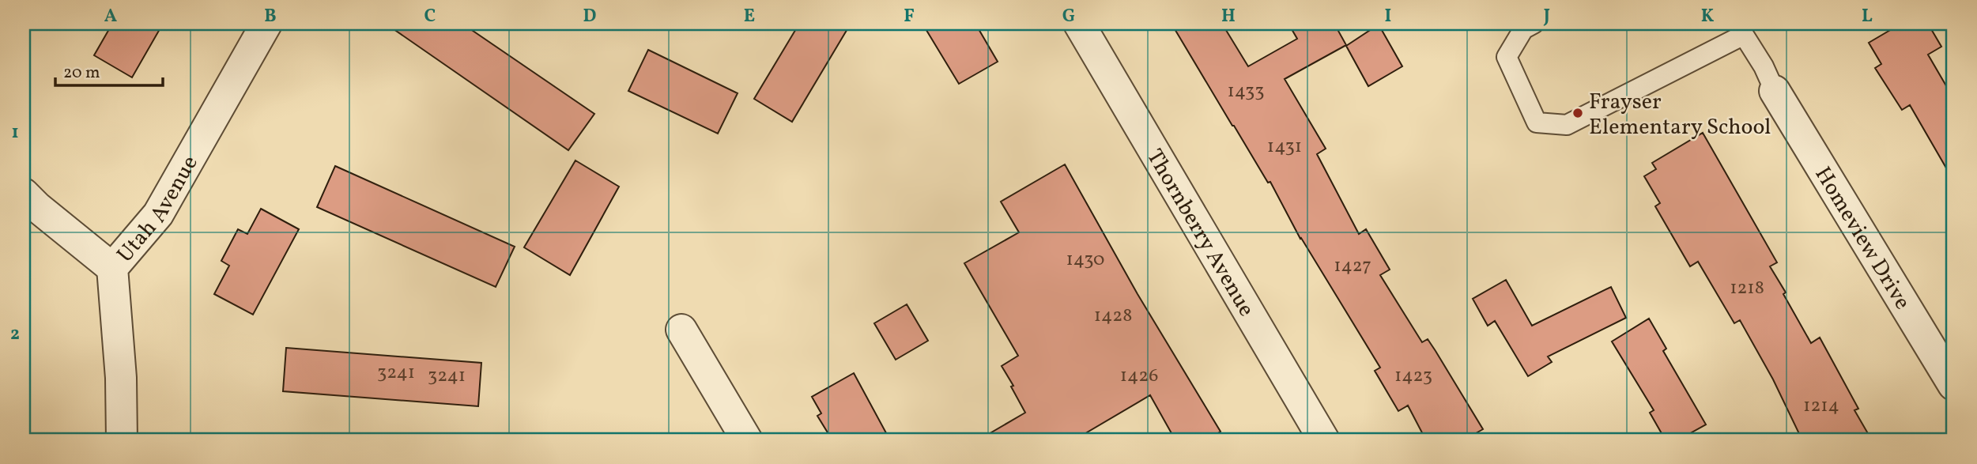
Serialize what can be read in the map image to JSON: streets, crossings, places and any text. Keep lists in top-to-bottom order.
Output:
{
  "streets": {
    "street": ["Utah Avenue", "Thornberry Avenue", "Homeview Drive"]
  },
  "places": ["Frayser Elementary School"],
  "house_numbers": [
    "1433",
    "1431",
    "1430",
    "1427",
    "1218",
    "1428",
    "3241",
    "3241",
    "1426",
    "1423",
    "1214"
  ],
  "scale_bar": "20 m",
  "grid": {
    "columns": [
      "A",
      "B",
      "C",
      "D",
      "E",
      "F",
      "G",
      "H",
      "I",
      "J",
      "K",
      "L"
    ],
    "rows": ["1", "2"]
  }
}
